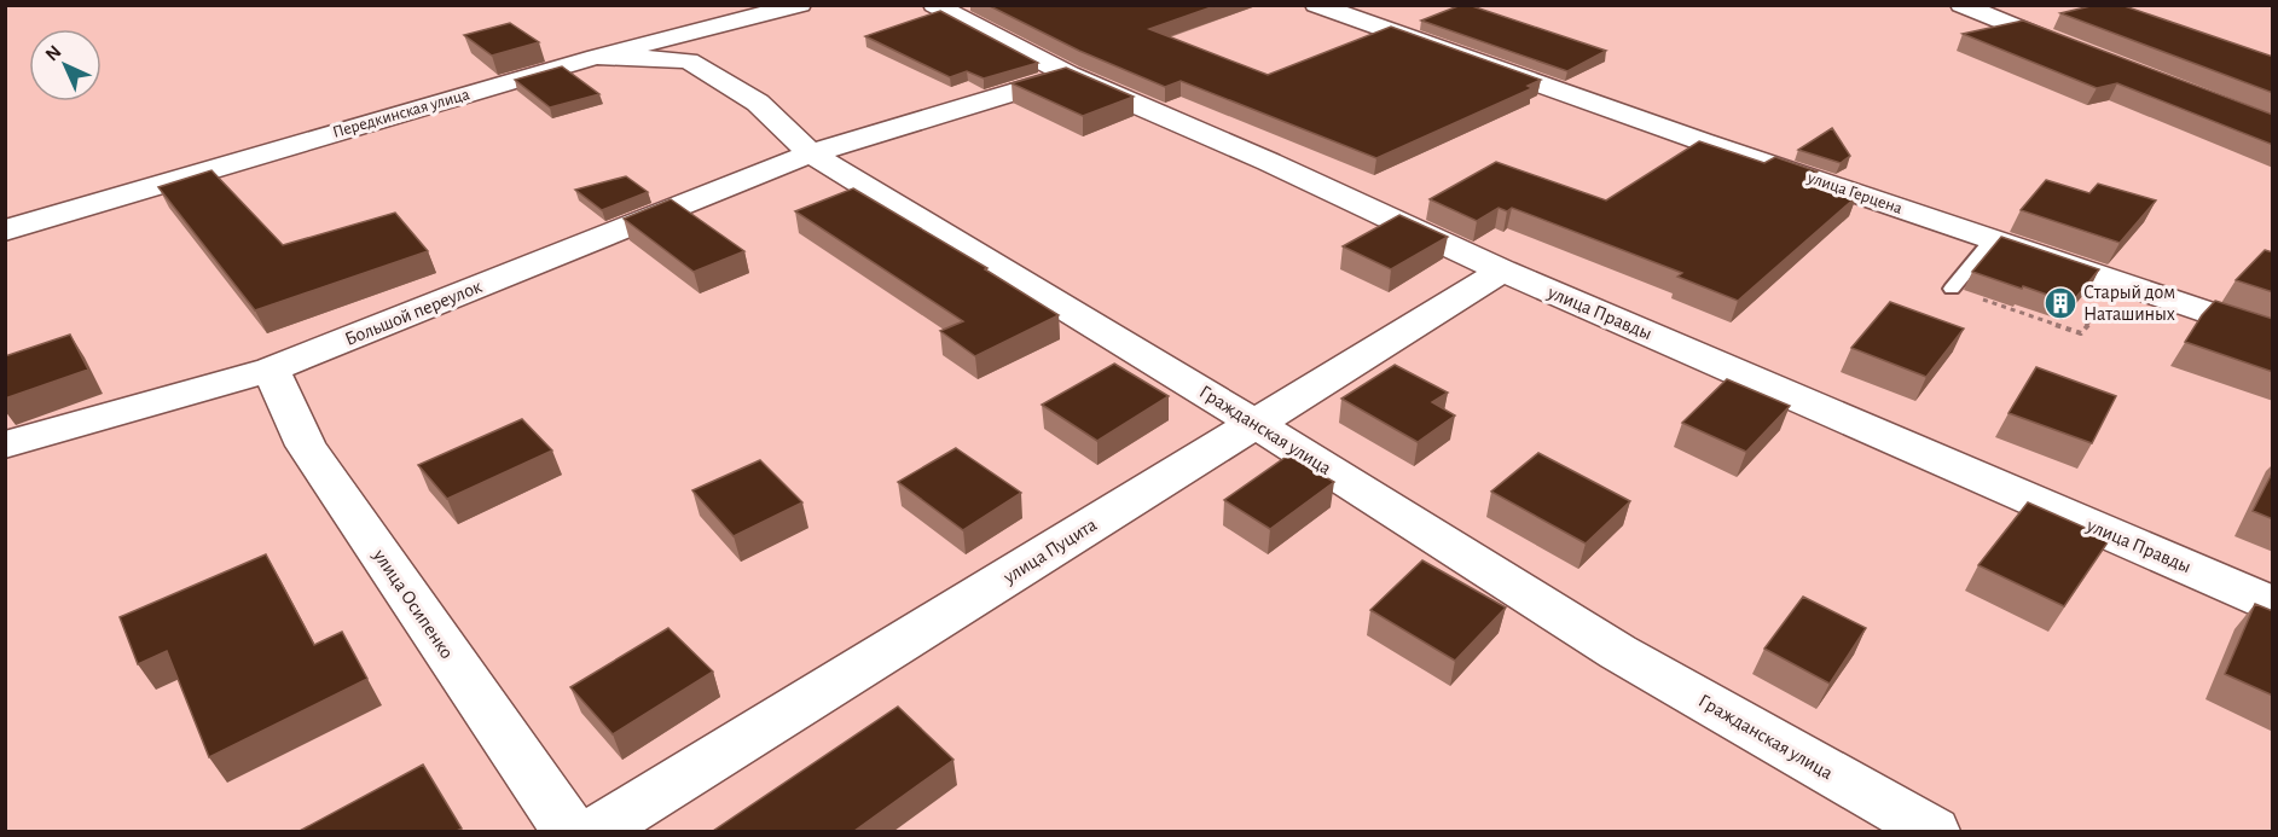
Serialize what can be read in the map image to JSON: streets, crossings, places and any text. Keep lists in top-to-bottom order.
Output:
{
  "streets": {
    "street": [
      "Передкинская улица",
      "улица Герцена",
      "Большой переулок",
      "улица Правды",
      "Гражданская улица",
      "улица Пуцита",
      "улица Осипенко"
    ]
  },
  "crossings": [
    ["Передкинская улица", "Гражданская улица"],
    ["Большой переулок", "улица Правды"],
    ["Большой переулок", "Гражданская улица"],
    ["Большой переулок", "улица Осипенко"],
    ["улица Правды", "улица Пуцита"],
    ["Гражданская улица", "улица Пуцита"]
  ],
  "places": {
    "building": ["Старый дом Наташиных"]
  },
  "north": "top left"
}
